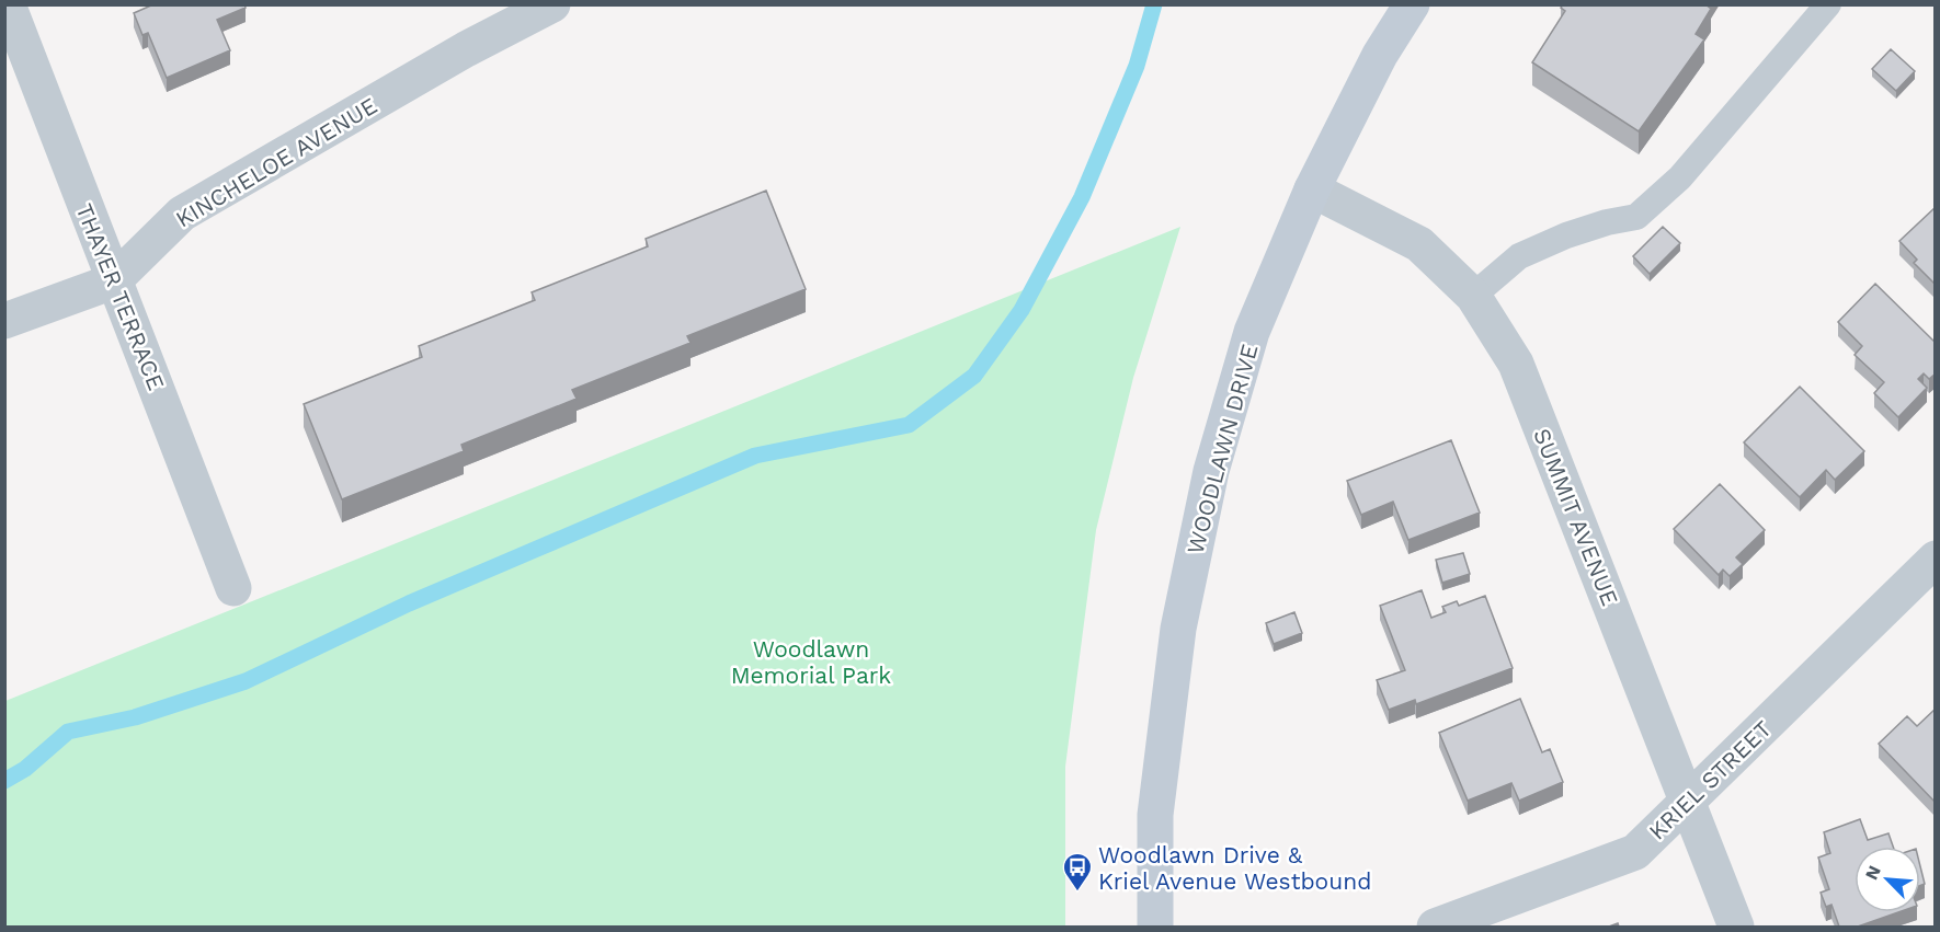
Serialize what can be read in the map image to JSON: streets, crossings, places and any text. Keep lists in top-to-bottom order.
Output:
{
  "streets": {
    "main road": ["WOODLAWN DRIVE"],
    "street": [
      "KINCHELOE AVENUE",
      "THAYER TERRACE",
      "SUMMIT AVENUE",
      "KRIEL STREET"
    ]
  },
  "crossings": [
    ["KINCHELOE AVENUE", "THAYER TERRACE"],
    ["WOODLAWN DRIVE", "SUMMIT AVENUE"],
    ["SUMMIT AVENUE", "KRIEL STREET"]
  ],
  "parks": ["Woodlawn Memorial Park"],
  "places": {
    "bus stop": ["Woodlawn Drive & Kriel Avenue Westbound"]
  },
  "north": "top left"
}
